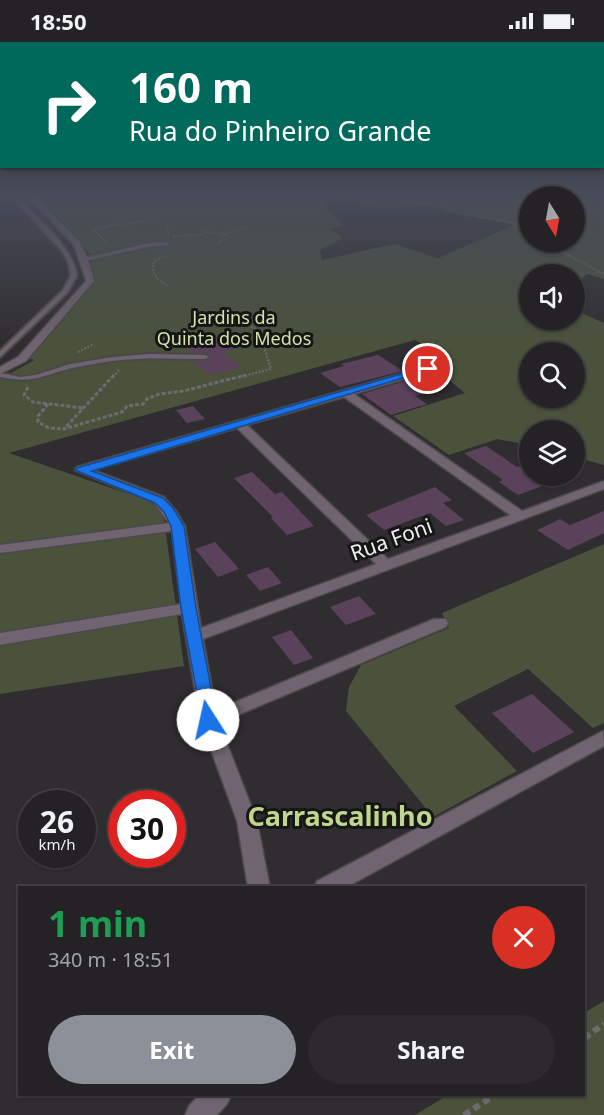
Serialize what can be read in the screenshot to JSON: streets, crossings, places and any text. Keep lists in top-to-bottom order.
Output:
{
  "streets": {
    "street": ["Rua Foni"]
  },
  "districts": ["Carrascalinho"],
  "parks": ["Jardins da Quinta dos Medos"],
  "north": "bottom",
  "page": {
    "status": "18:50",
    "turn": ["160 m", "Rua do Pinheiro Grande"],
    "speed": "26 km/h",
    "limit": "30",
    "heading": ["1 min", "340 m · 18:51"],
    "buttons": ["Exit", "Share"]
  }
}
